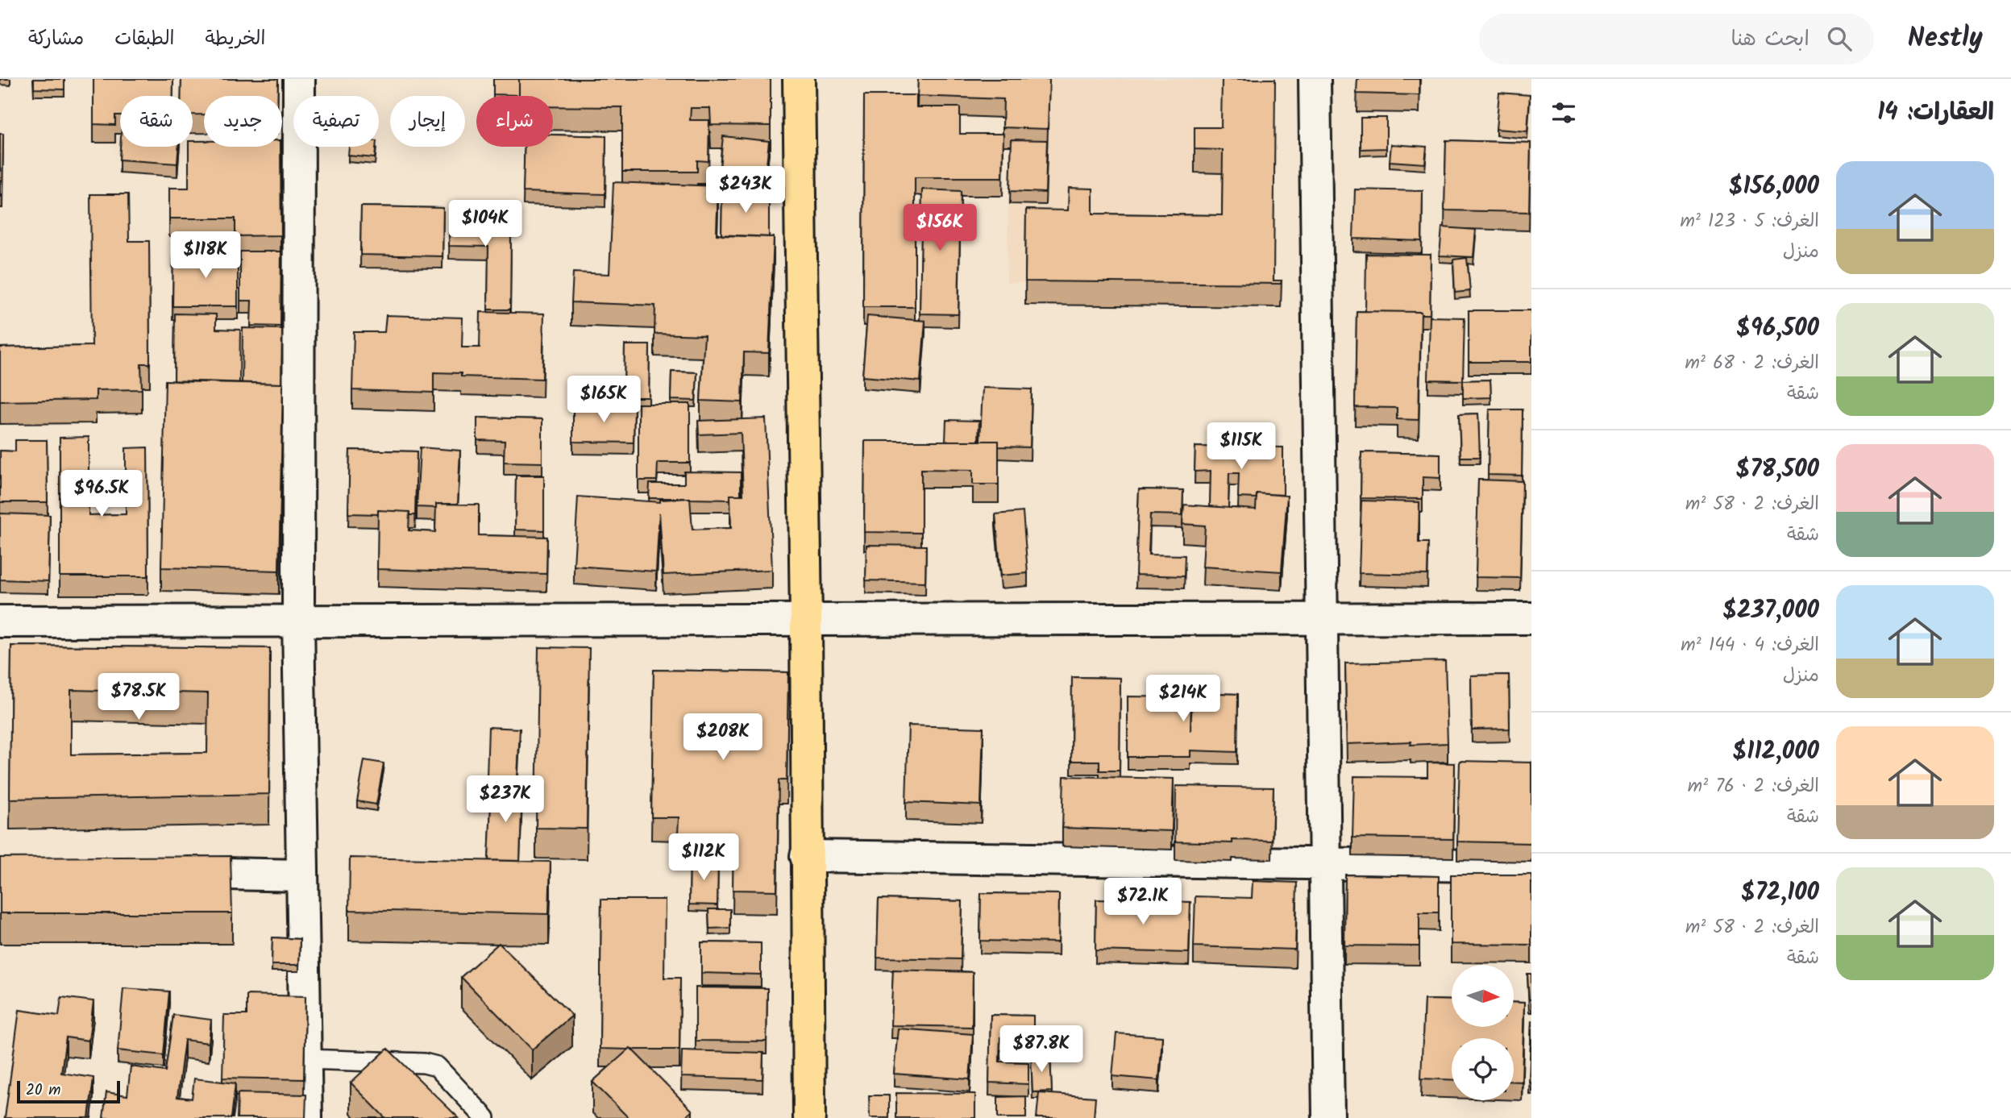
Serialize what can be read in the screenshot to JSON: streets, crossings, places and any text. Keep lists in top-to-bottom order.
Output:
{
  "scale_bar": "20 m",
  "north": "right",
  "page": {
    "header": "Nestly",
    "search": "ابحث هنا",
    "nav": ["الخريطة", "الطبقات", "مشاركة"],
    "heading": "العقارات: 14",
    "chip": [
      "شراء",
      "إيجار",
      "تصفية",
      "جديد",
      "شقة"
    ],
    "list": [
      {
        "name": "$156,000",
        "note": "الغرف: 5 · 123 m² · منزل"
      },
      {
        "name": "$96,500",
        "note": "الغرف: 2 · 68 m² · شقة"
      },
      {
        "name": "$78,500",
        "note": "الغرف: 2 · 58 m² · شقة"
      },
      {
        "name": "$237,000",
        "note": "الغرف: 4 · 144 m² · منزل"
      },
      {
        "name": "$112,000",
        "note": "الغرف: 2 · 76 m² · شقة"
      },
      {
        "name": "$72,100",
        "note": "الغرف: 2 · 58 m² · شقة"
      }
    ],
    "price": [
      "$243K",
      "$104K",
      "$156K",
      "$118K",
      "$165K",
      "$115K",
      "$96.5K",
      "$78.5K",
      "$214K",
      "$208K",
      "$237K",
      "$112K",
      "$72.1K",
      "$87.8K"
    ],
    "scale": "20 m"
  }
}
